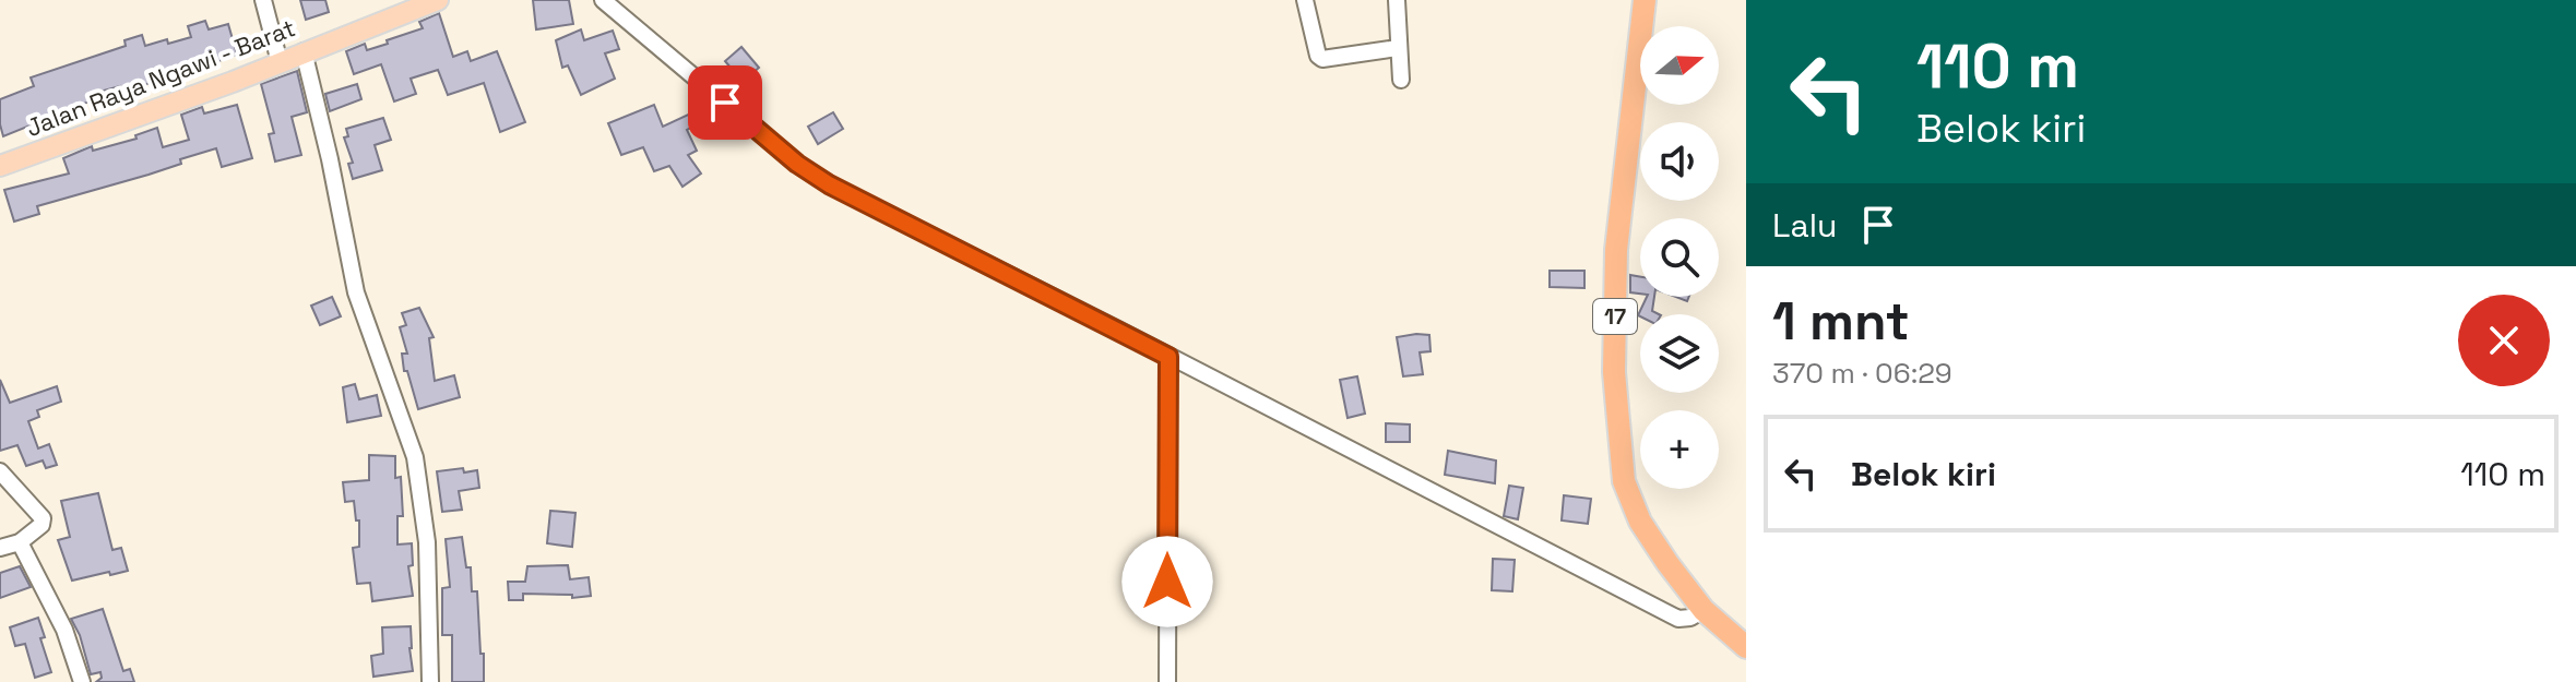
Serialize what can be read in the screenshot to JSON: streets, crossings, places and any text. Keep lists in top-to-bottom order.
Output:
{
  "streets": {
    "highway": ["17"],
    "main road": ["Jalan Raya Ngawi - Barat"]
  },
  "north": "right",
  "page": {
    "turn": ["110 m", "Belok kiri"],
    "map_buttons": "+",
    "then": "Lalu",
    "heading": ["1 mnt", "370 m · 06:29"],
    "list": [
      {
        "name": "Belok kiri",
        "value": "110 m"
      }
    ]
  }
}
